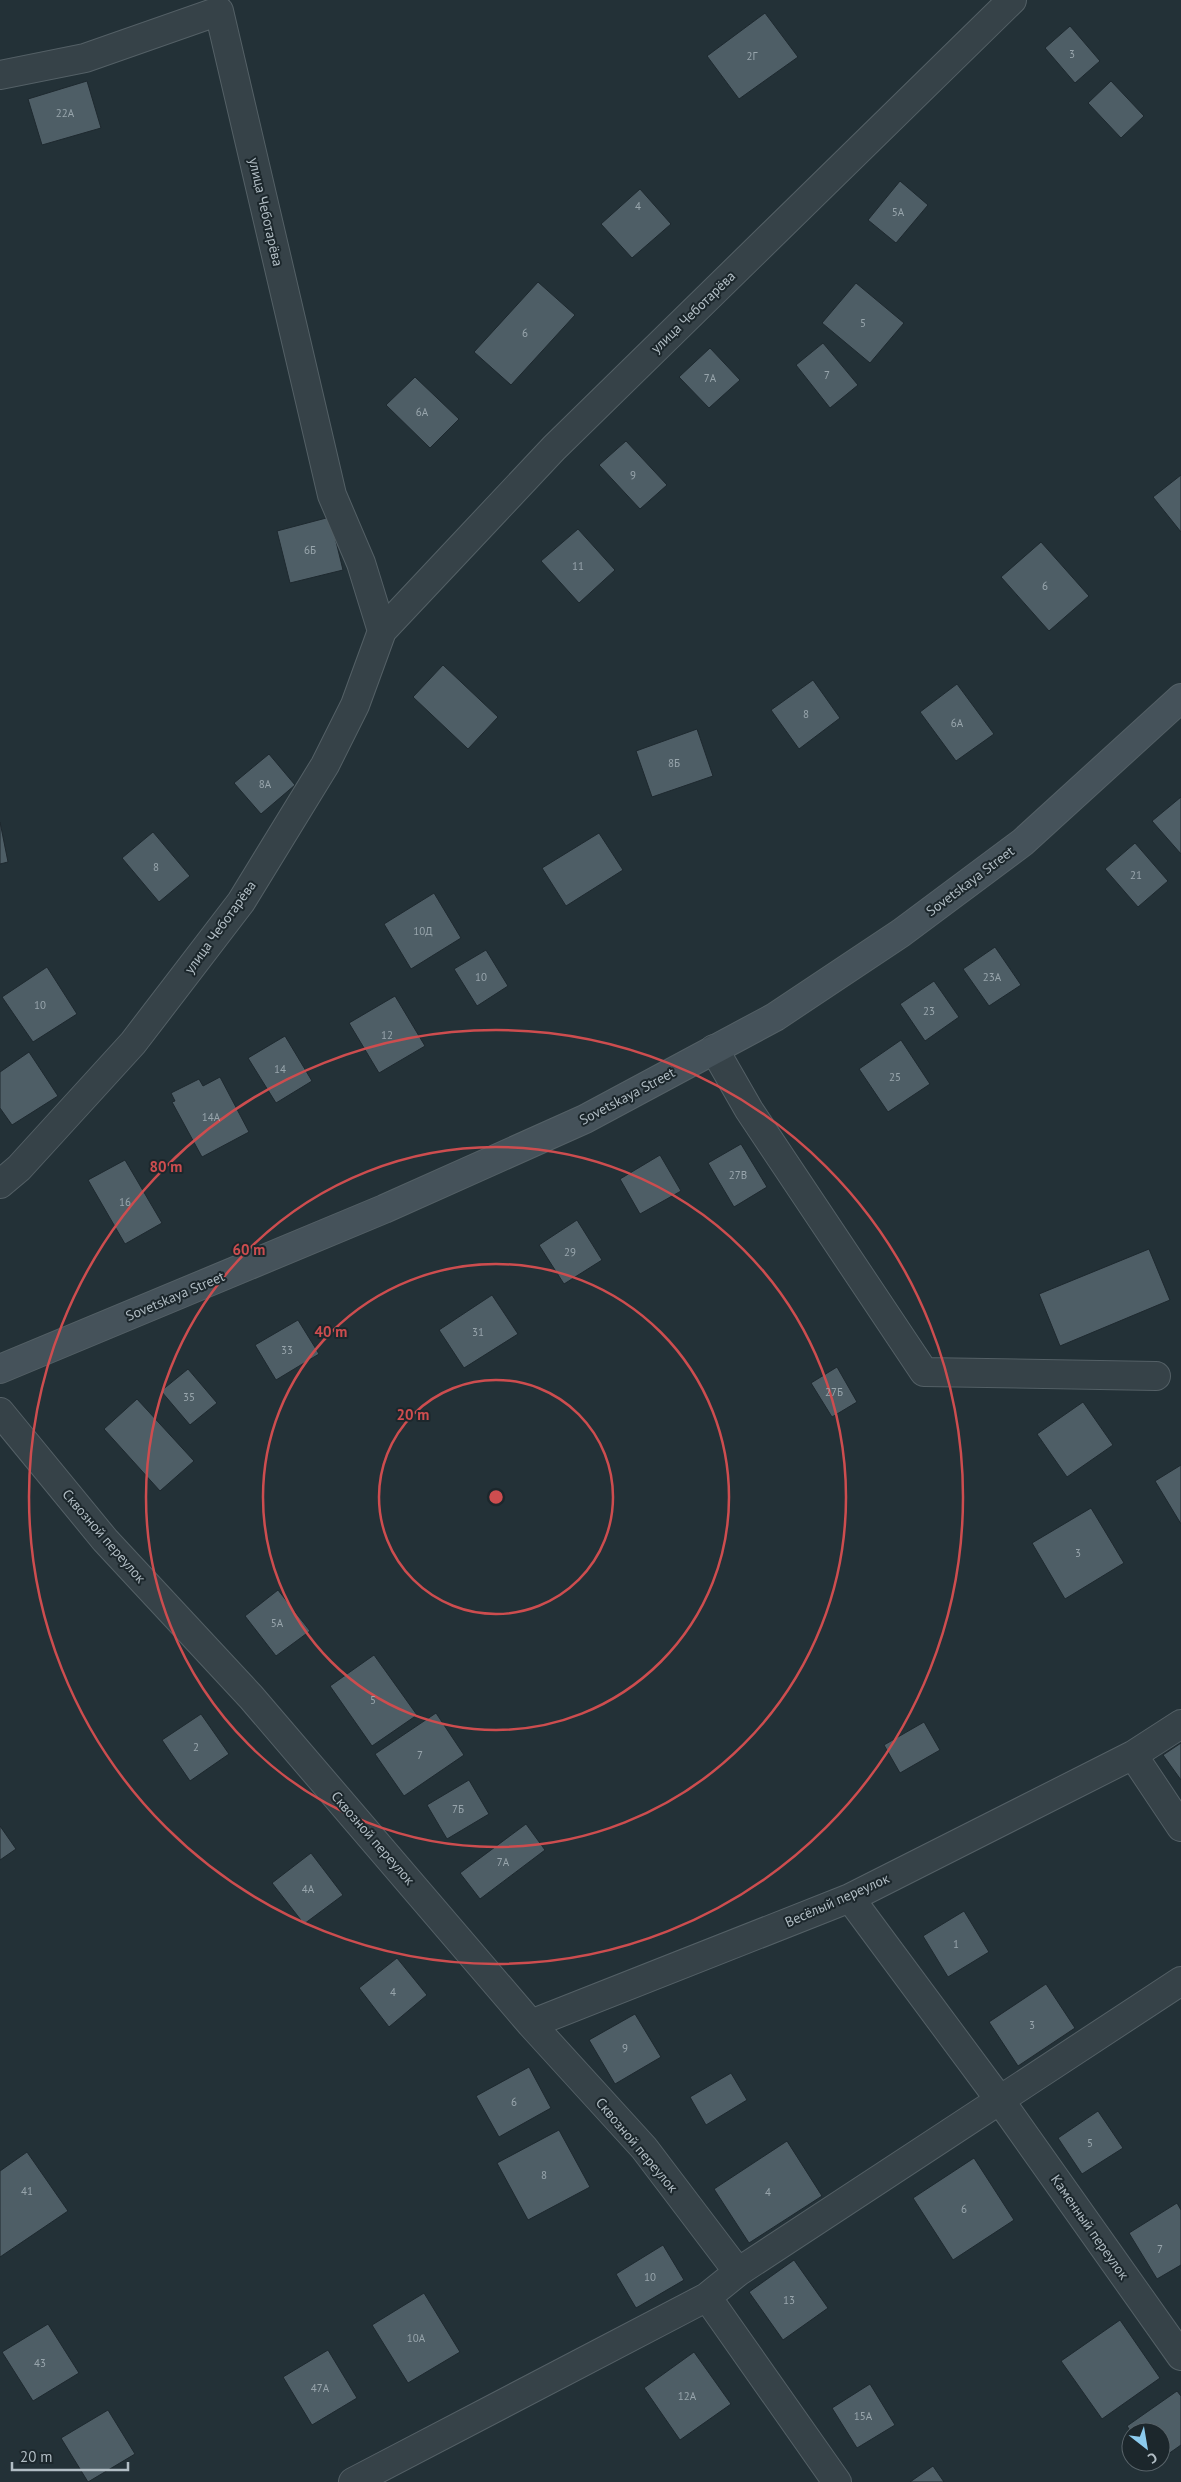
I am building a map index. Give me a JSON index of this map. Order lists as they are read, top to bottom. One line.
{"streets":{"main road":["Sovetskaya Street"],"street":["улица Чеботарёва","Сквозной переулок","Весёлый переулок","Каменный переулок"]},"crossings":[["Сквозной переулок","Весёлый переулок"],["Весёлый переулок","Каменный переулок"]],"house_numbers":["3","2Г","22А","4","5А","5","6","7","7А","6А","9","6Б","11","6","8","6А","8Б","8А","8","21","10Д","10","23А","10","23","12","14","25","14А","27В","16","29","31","33","27Б","35","3","5А","5","2","7","7Б","7А","4А","1","4","3","9","6","5","8","41","4","6","7","10","13","10А","43","47А","12А","15А"],"scale_bar":"20 m","north":"bottom right","rings":["80 m","60 m","40 m","20 m"]}
